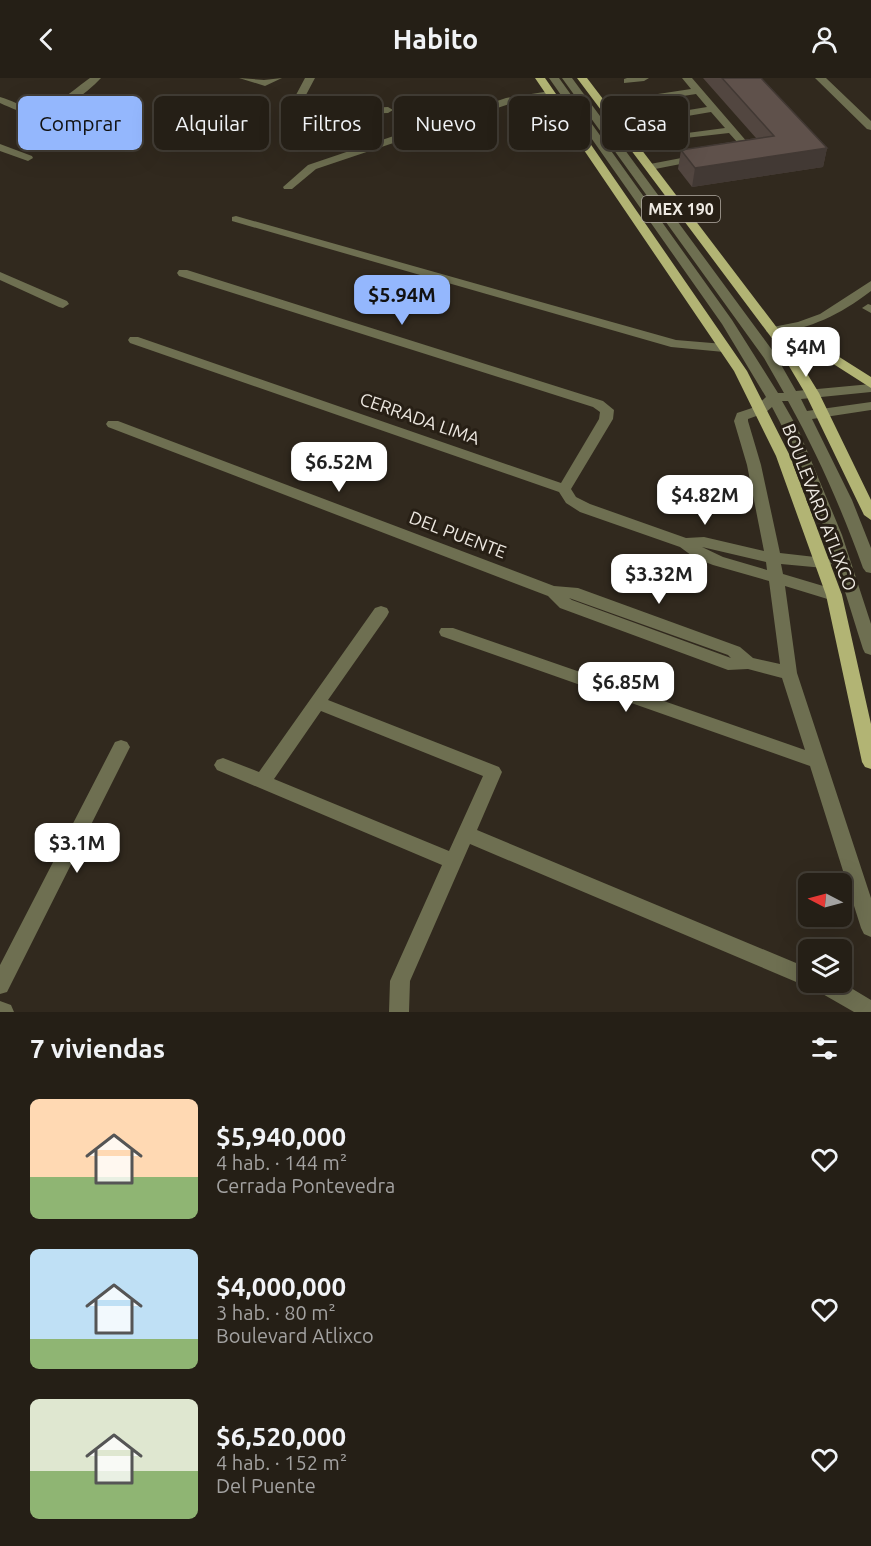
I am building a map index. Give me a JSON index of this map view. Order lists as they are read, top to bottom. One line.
{"streets":{"main road":["MEX 190","BOULEVARD ATLIXCO"],"street":["CERRADA LIMA","DEL PUENTE"]},"crossings":[["CERRADA LIMA","BOULEVARD ATLIXCO"]],"north":"left","page":{"header":"Habito","chip":["Comprar","Alquilar","Filtros","Nuevo","Piso","Casa"],"price":["$5.94M","$4M","$6.52M","$4.82M","$3.32M","$6.85M","$3.1M"],"heading":"7 viviendas","list":[{"name":"$5,940,000","note":"4 hab. · 144 m² · Cerrada Pontevedra"},{"name":"$4,000,000","note":"3 hab. · 80 m² · Boulevard Atlixco"},{"name":"$6,520,000","note":"4 hab. · 152 m² · Del Puente"}]}}
